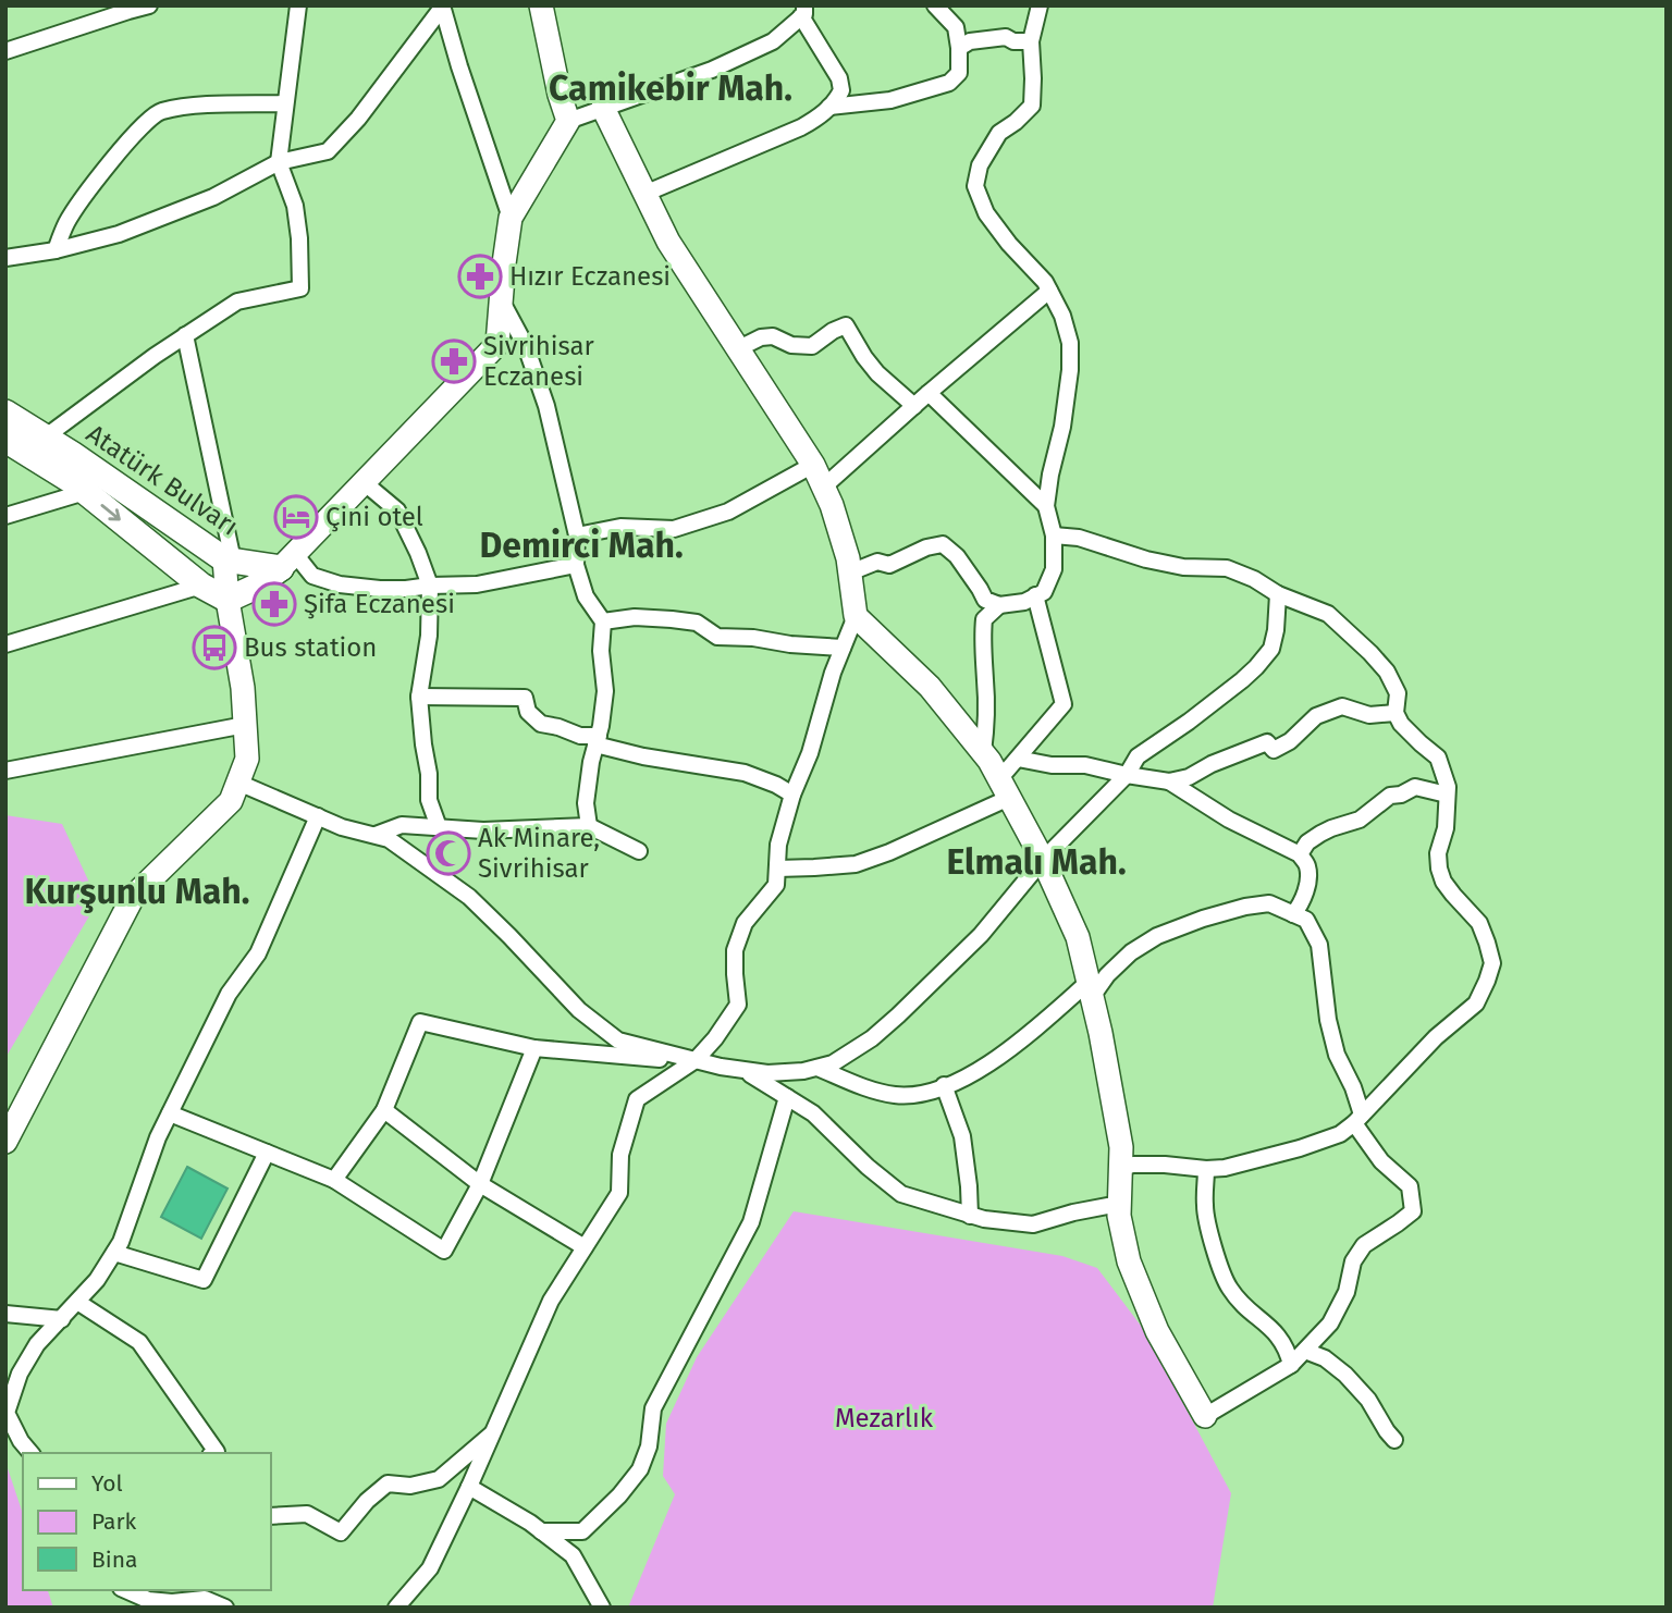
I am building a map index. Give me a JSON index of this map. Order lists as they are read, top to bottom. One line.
{"streets":{"main road":["Atatürk Bulvarı"]},"districts":["Camikebir Mah.","Demirci Mah.","Elmalı Mah.","Kurşunlu Mah."],"parks":["Mezarlık"],"places":{"pharmacy":["Hızır Eczanesi","Sivrihisar Eczanesi","Şifa Eczanesi"],"hotel":["Çini otel"],"bus stop":["Bus station"],"mosque":["Ak Minare, Sivrihisar"]},"legend":["Yol","Park","Bina"]}
